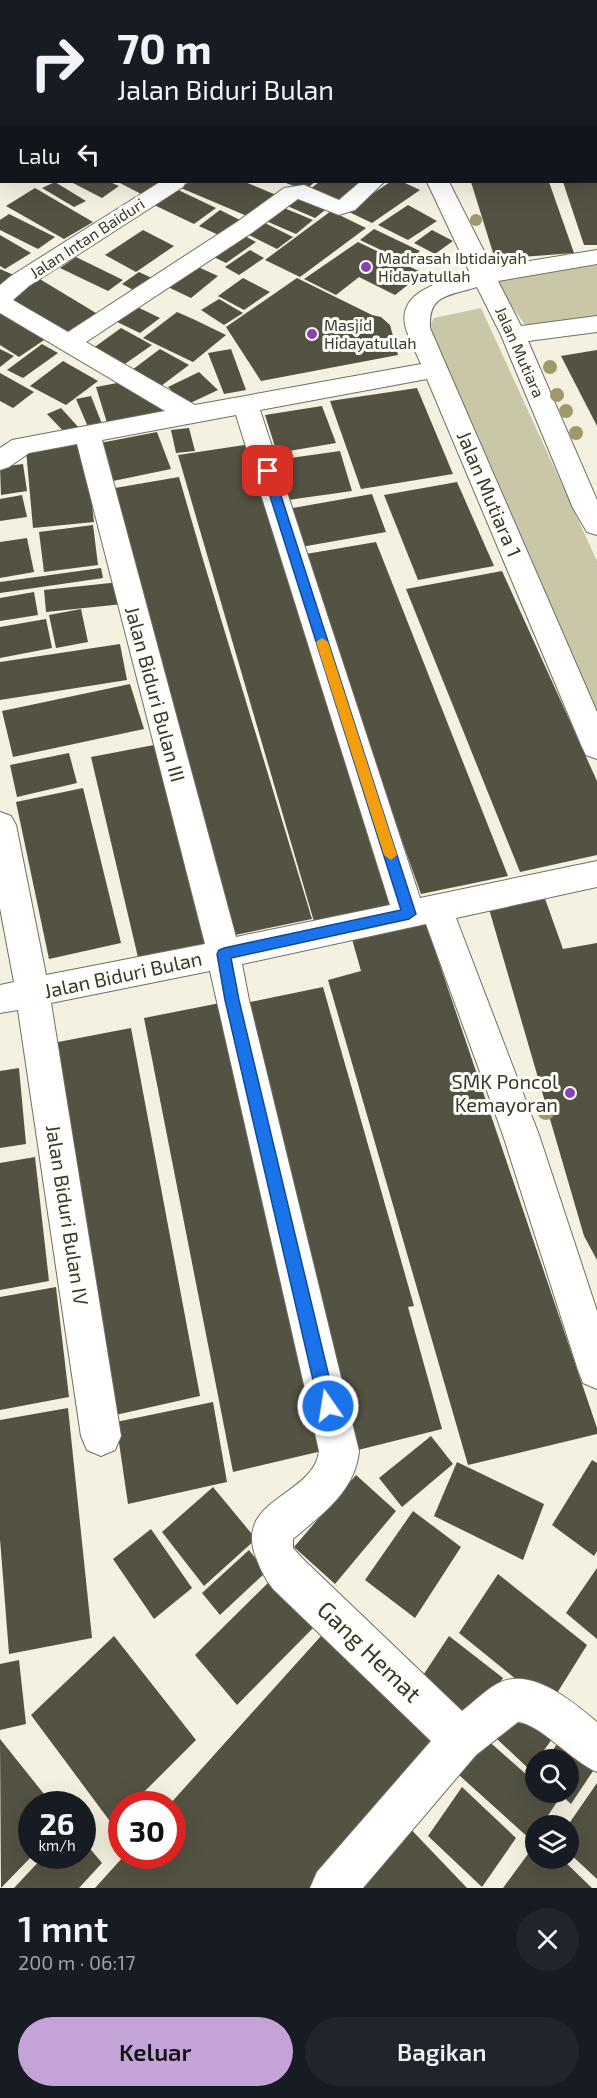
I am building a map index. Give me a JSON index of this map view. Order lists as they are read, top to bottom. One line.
{"streets":{"street":["Jalan Intan Baiduri","Jalan Mutiara","Jalan Mutiara 1","Jalan Biduri Bulan III","Jalan Biduri Bulan","Jalan Biduri Bulan IV","Gang Hemat"]},"crossings":[["Jalan Mutiara","Jalan Mutiara 1"],["Jalan Biduri Bulan III","Jalan Biduri Bulan"],["Jalan Biduri Bulan III","Gang Hemat"],["Jalan Biduri Bulan","Jalan Biduri Bulan IV"]],"places":["Madrasah Ibtidaiyah Hidayatullah","Masjid Hidayatullah","SMK Poncol Kemayoran"],"page":{"turn":["70 m","Jalan Biduri Bulan"],"then":"Lalu","speed":"26 km/h","limit":"30","heading":["1 mnt","200 m · 06:17"],"buttons":["Keluar","Bagikan"]}}
